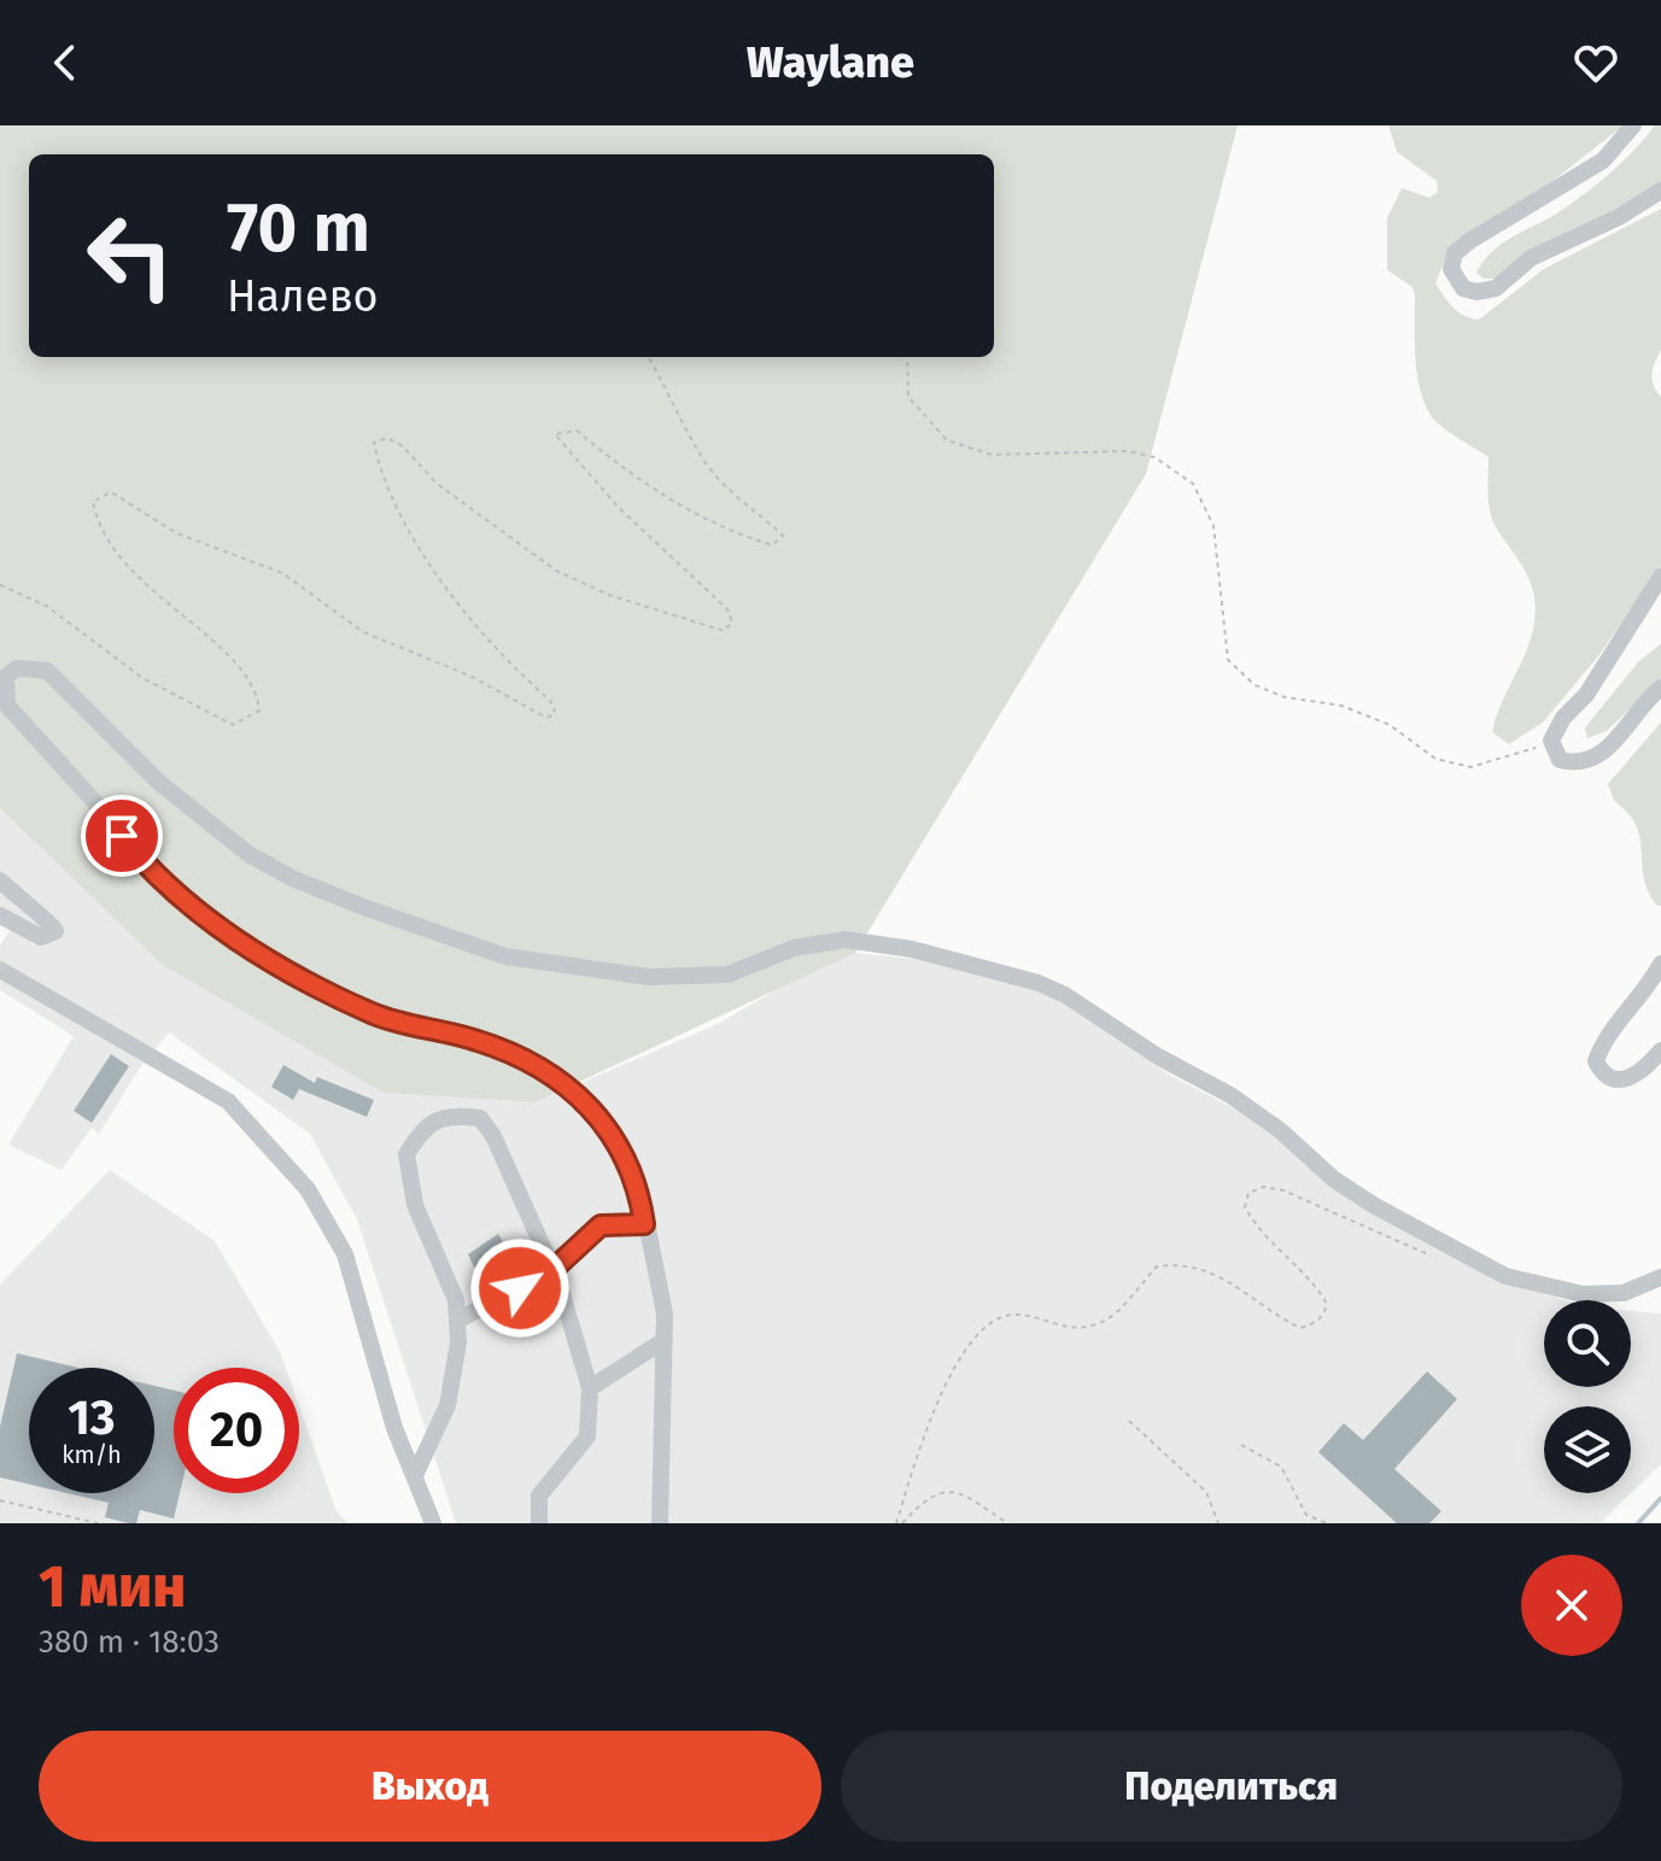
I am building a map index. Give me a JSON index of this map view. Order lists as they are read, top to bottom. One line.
{"page":{"header":"Waylane","turn":["70 m","Налево"],"speed":"13 km/h","limit":"20","heading":["1 мин","380 m · 18:03"],"buttons":["Выход","Поделиться"]}}
